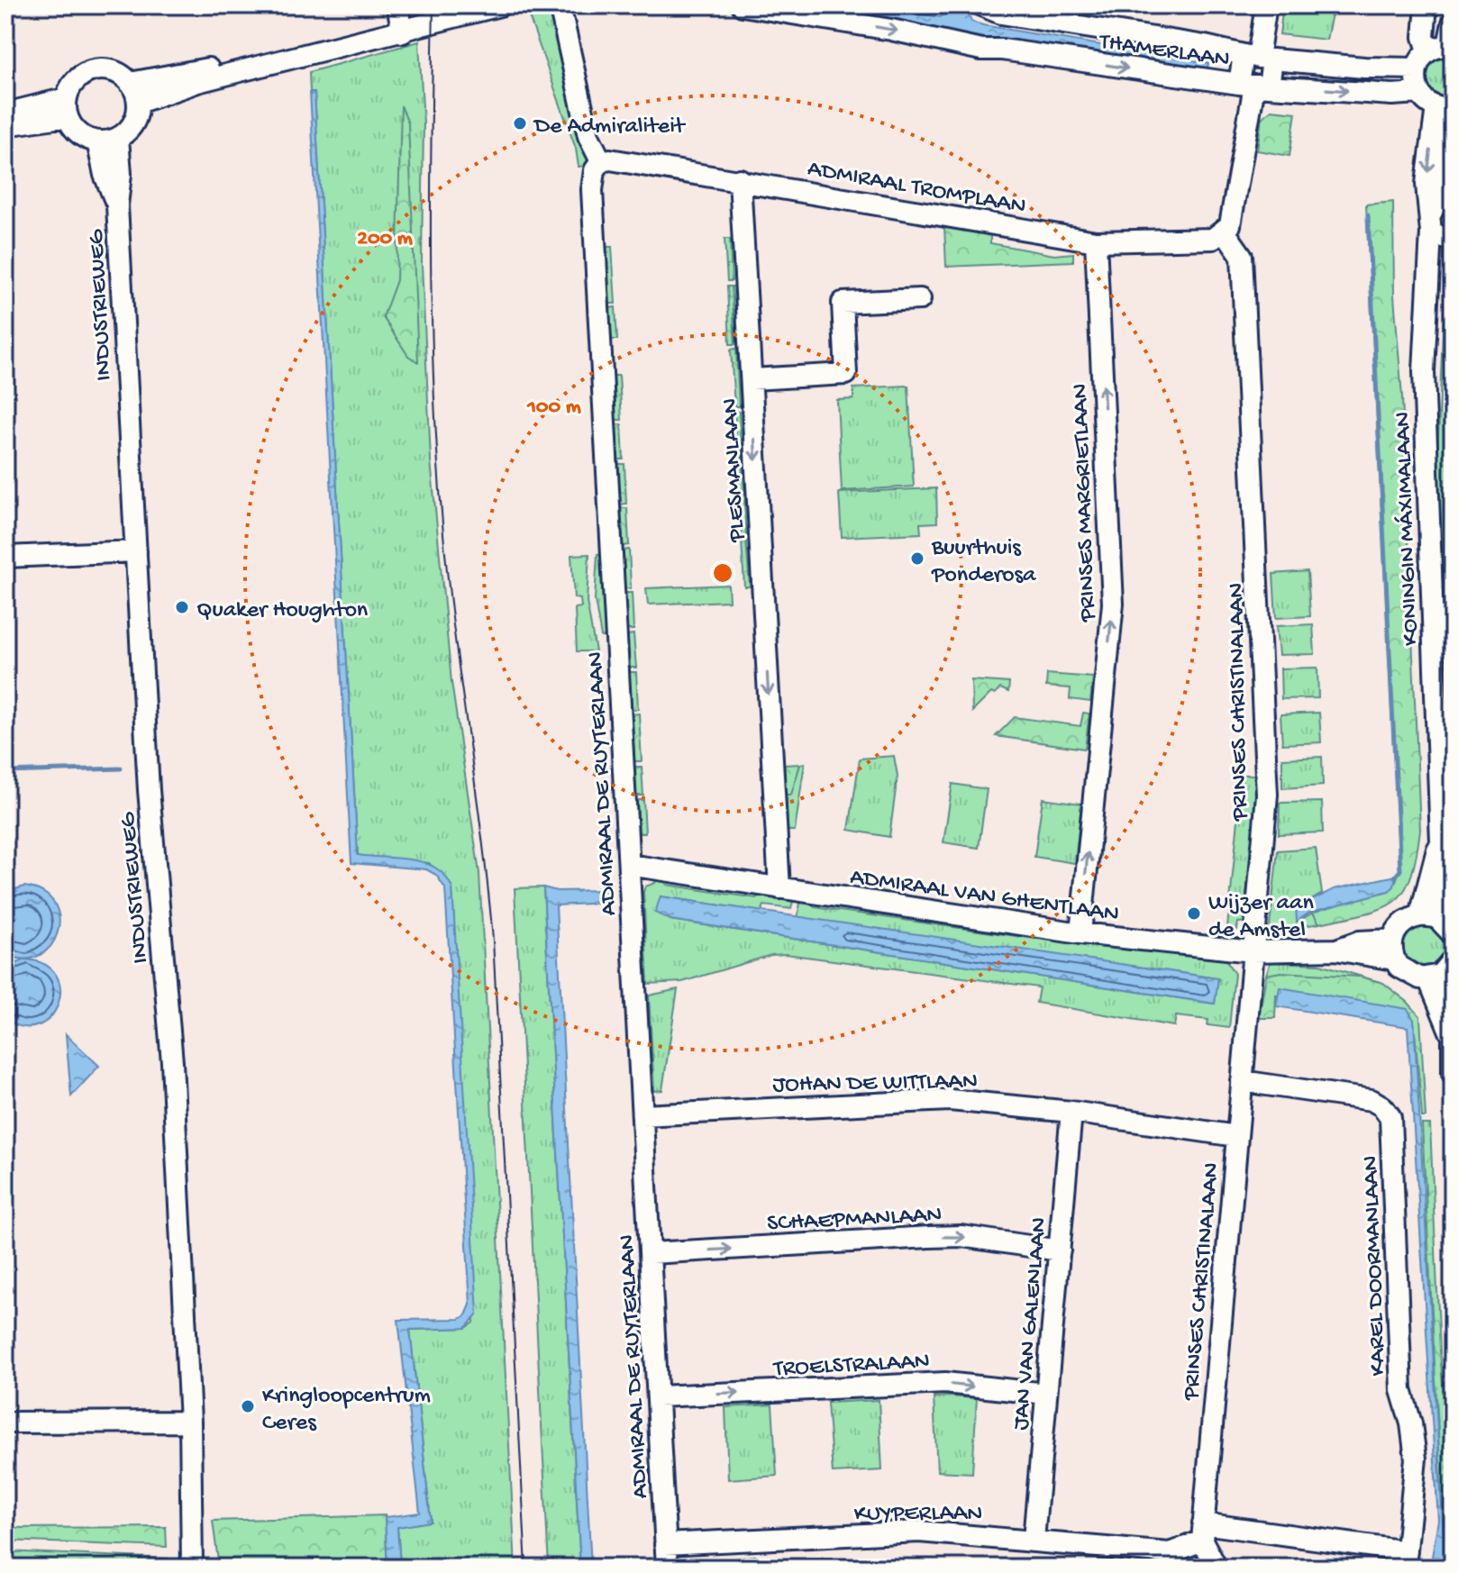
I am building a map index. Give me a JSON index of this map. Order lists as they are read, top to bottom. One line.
{"streets":{"street":["THAMERLAAN","ADMIRAAL TROMPLAAN","INDUSTRIEWEG","PLESMANLAAN","PRINSES MARGRIETLAAN","KONINGIN MÁXIMALAAN","PRINSES CHRISTINALAAN","ADMIRAAL DE RUYTERLAAN","ADMIRAAL VAN GHENTLAAN","JOHAN DE WITTLAAN","SCHAEPMANLAAN","KAREL DOORMANLAAN","JAN VAN GALENLAAN","TROELSTRALAAN","KUYPERLAAN"]},"crossings":[["ADMIRAAL TROMPLAAN","PLESMANLAAN"],["ADMIRAAL TROMPLAAN","PRINSES MARGRIETLAAN"],["ADMIRAAL TROMPLAAN","PRINSES CHRISTINALAAN"],["ADMIRAAL TROMPLAAN","ADMIRAAL DE RUYTERLAAN"],["PLESMANLAAN","ADMIRAAL VAN GHENTLAAN"],["PRINSES MARGRIETLAAN","ADMIRAAL VAN GHENTLAAN"],["PRINSES CHRISTINALAAN","ADMIRAAL VAN GHENTLAAN"],["PRINSES CHRISTINALAAN","JOHAN DE WITTLAAN"],["PRINSES CHRISTINALAAN","KAREL DOORMANLAAN"],["ADMIRAAL DE RUYTERLAAN","ADMIRAAL VAN GHENTLAAN"],["ADMIRAAL DE RUYTERLAAN","JOHAN DE WITTLAAN"],["ADMIRAAL DE RUYTERLAAN","SCHAEPMANLAAN"],["ADMIRAAL DE RUYTERLAAN","TROELSTRALAAN"],["ADMIRAAL DE RUYTERLAAN","KUYPERLAAN"],["JOHAN DE WITTLAAN","JAN VAN GALENLAAN"],["SCHAEPMANLAAN","JAN VAN GALENLAAN"],["JAN VAN GALENLAAN","TROELSTRALAAN"],["JAN VAN GALENLAAN","KUYPERLAAN"]],"one_way":["PLESMANLAAN","PRINSES MARGRIETLAAN","SCHAEPMANLAAN","TROELSTRALAAN"],"places":["De Admiraliteit","Buurthuis Ponderosa","Quaker Houghton","Wijzer aan de Amstel","Kringloopcentrum Ceres"],"rings":["200 m","100 m"]}
